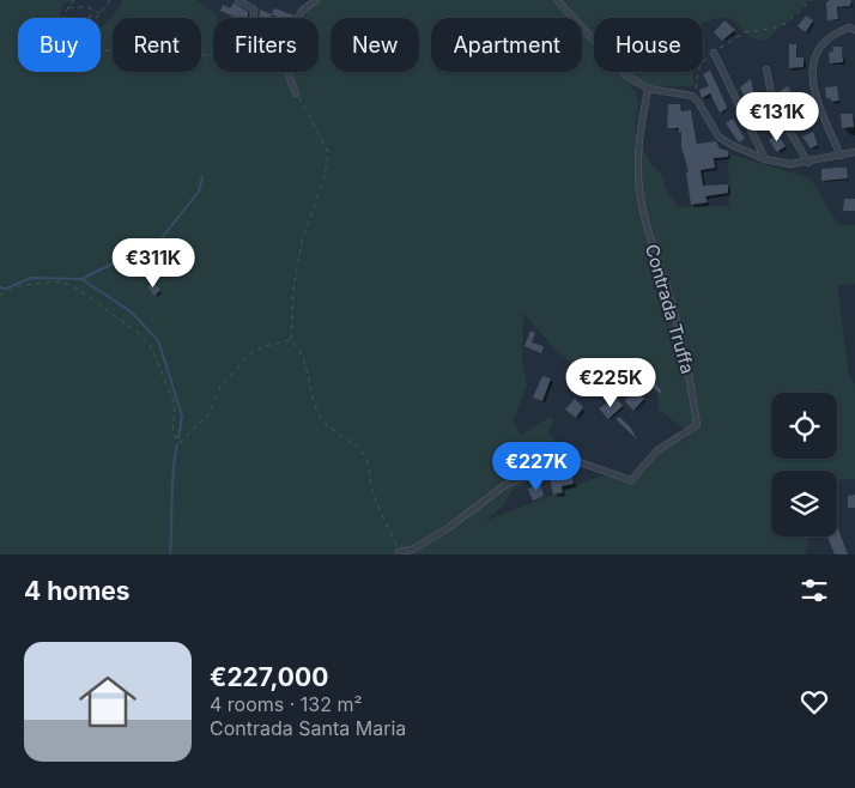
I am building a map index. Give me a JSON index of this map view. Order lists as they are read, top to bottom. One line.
{"streets":{"street":["Contrada Truffa"]},"page":{"chip":["Buy","Rent","Filters","New","Apartment","House"],"price":["€131K","€311K","€225K","€227K"],"heading":"4 homes","list":[{"name":"€227,000","note":"4 rooms · 132 m² · Contrada Santa Maria"}]}}
